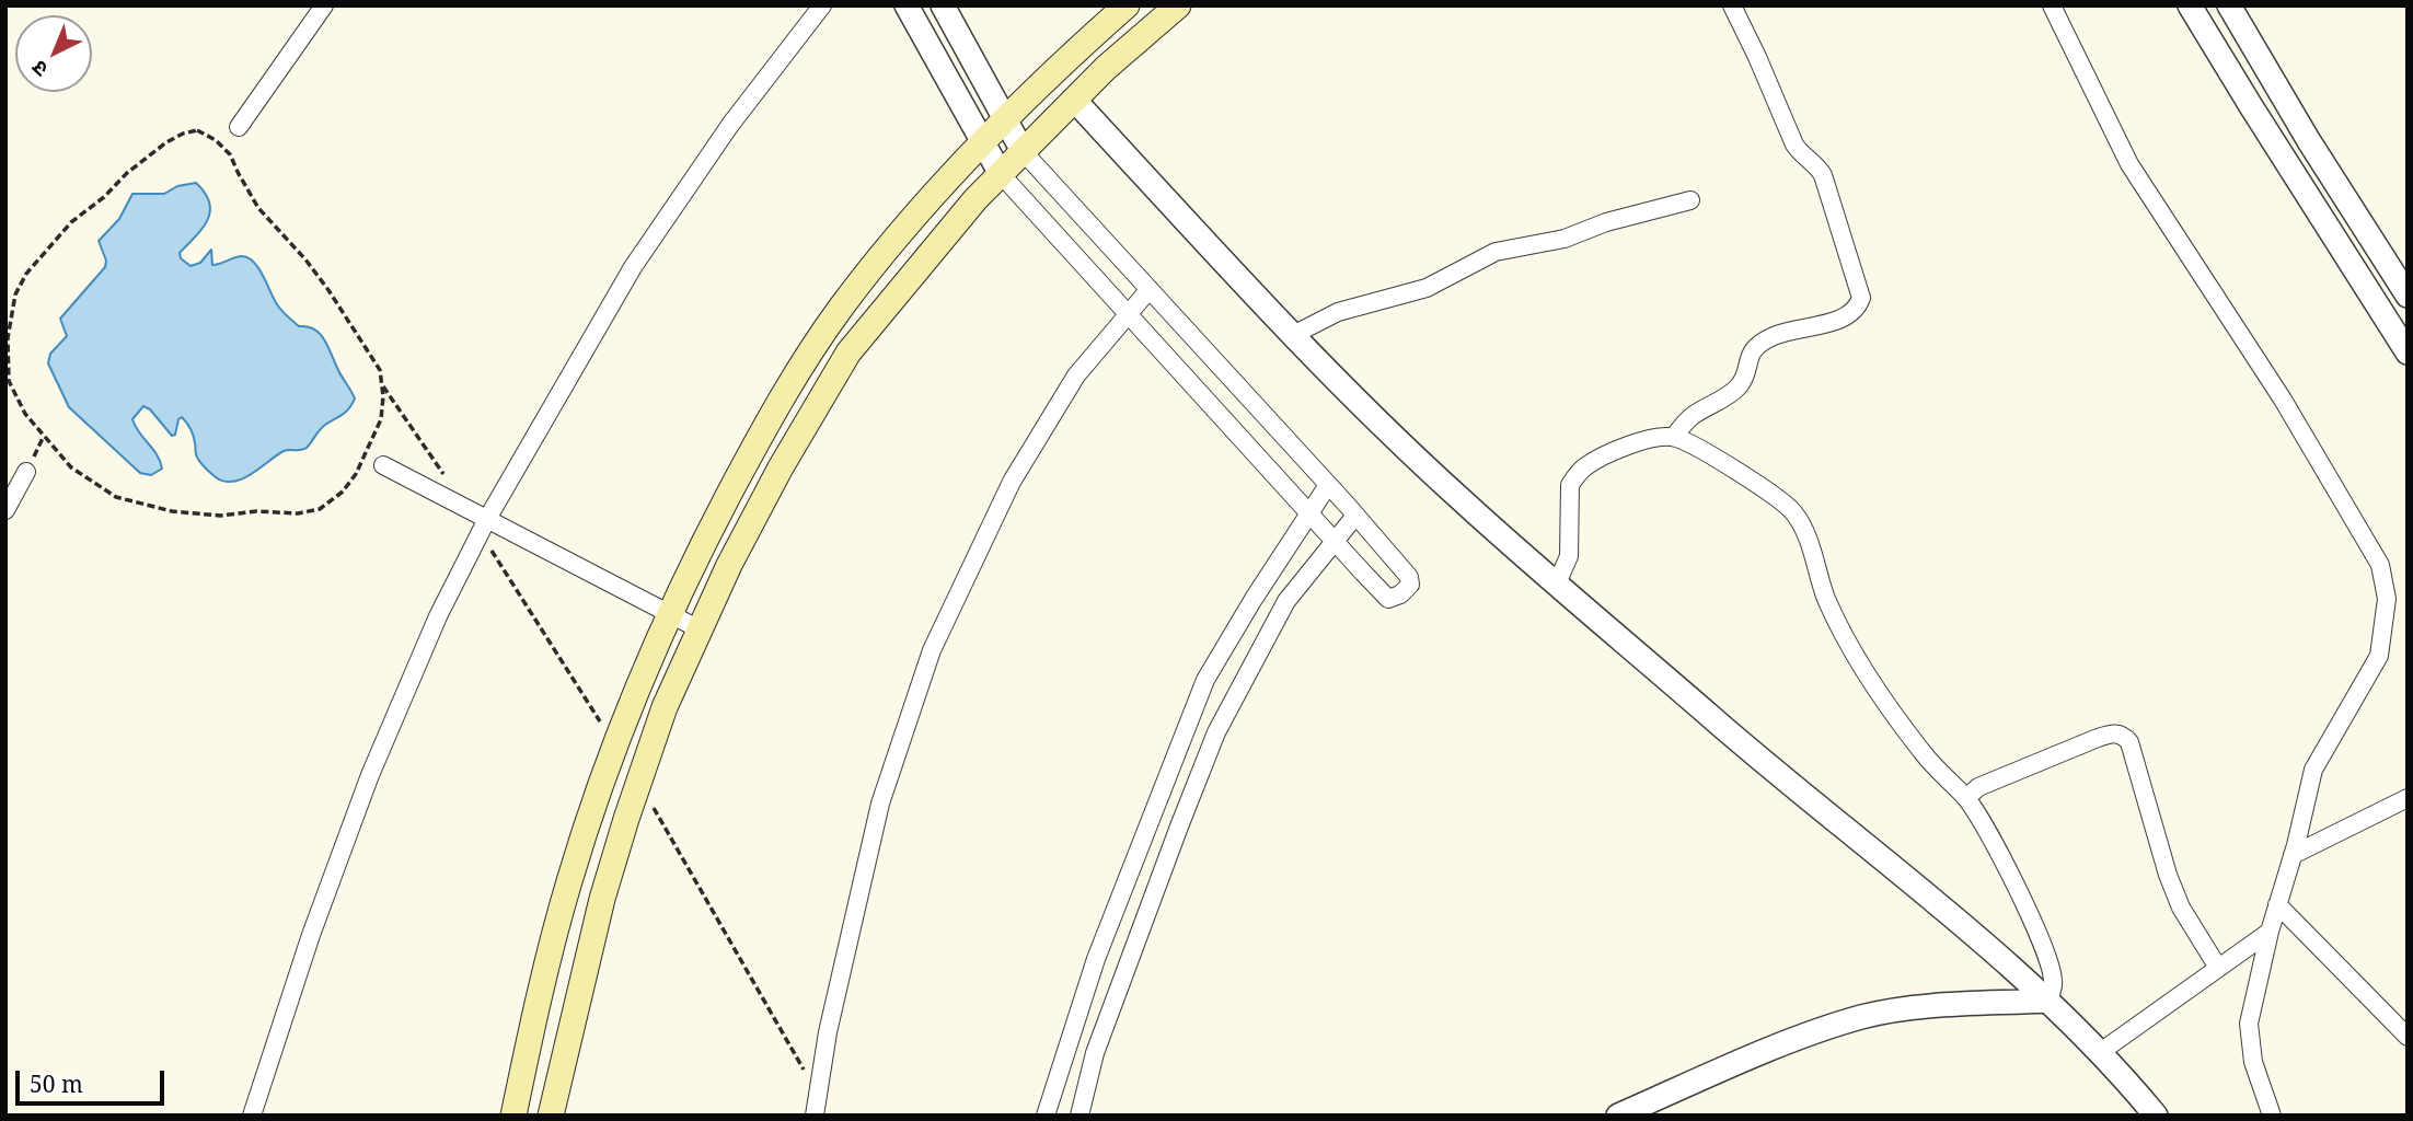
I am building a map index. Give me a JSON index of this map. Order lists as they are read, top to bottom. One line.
{"scale_bar":"50 m","north":"bottom left"}
